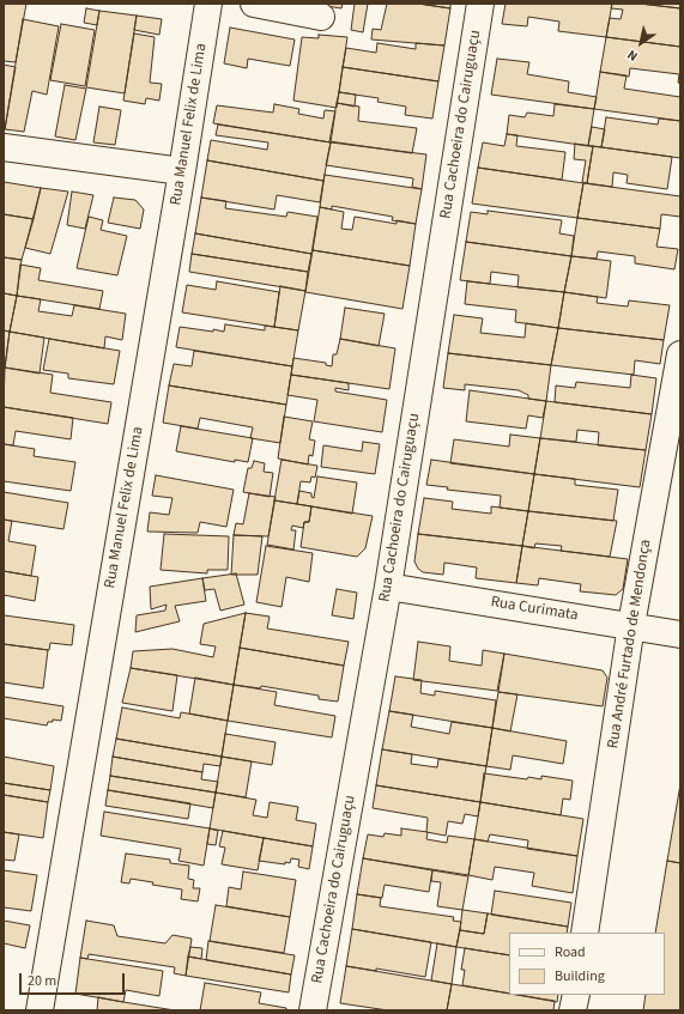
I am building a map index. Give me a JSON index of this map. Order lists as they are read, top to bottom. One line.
{"streets":{"street":["Rua Manuel Felix de Lima","Rua Cachoeira do Cairuguaçu","Rua Curimata","Rua André Furtado de Mendonça"]},"crossings":[["Rua Cachoeira do Cairuguaçu","Rua Curimata"],["Rua Curimata","Rua André Furtado de Mendonça"]],"legend":["Road","Building"],"scale_bar":"20 m","north":"bottom left"}
